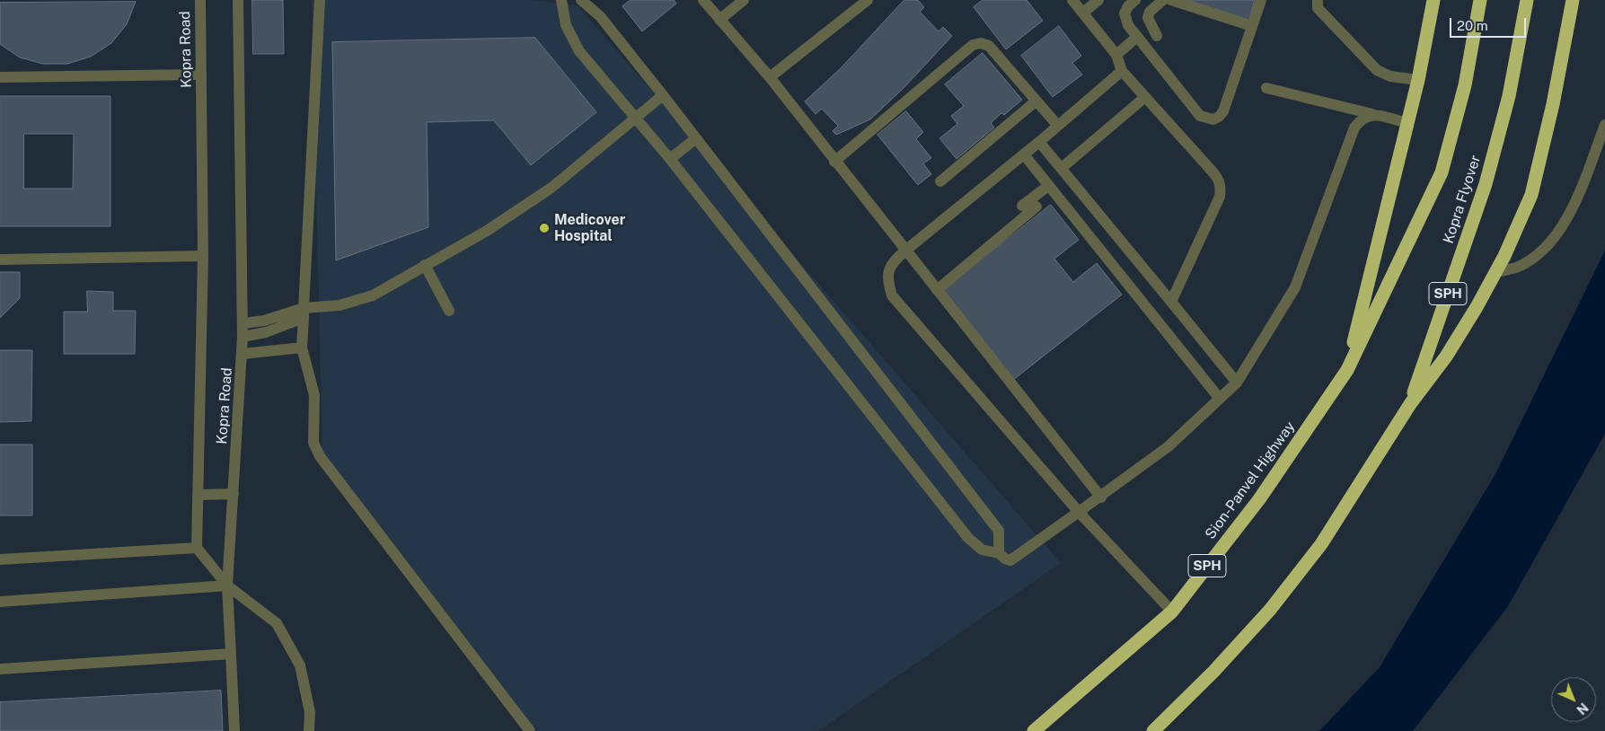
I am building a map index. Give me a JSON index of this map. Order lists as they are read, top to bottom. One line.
{"streets":{"highway":["Kopra Flyover","SPH","Sion-Panvel Highway"],"street":["Kopra Road"]},"crossings":[["Kopra Flyover","SPH"],["Kopra Flyover","Sion-Panvel Highway"]],"places":["Medicover Hospital"],"scale_bar":"20 m","north":"bottom right"}
